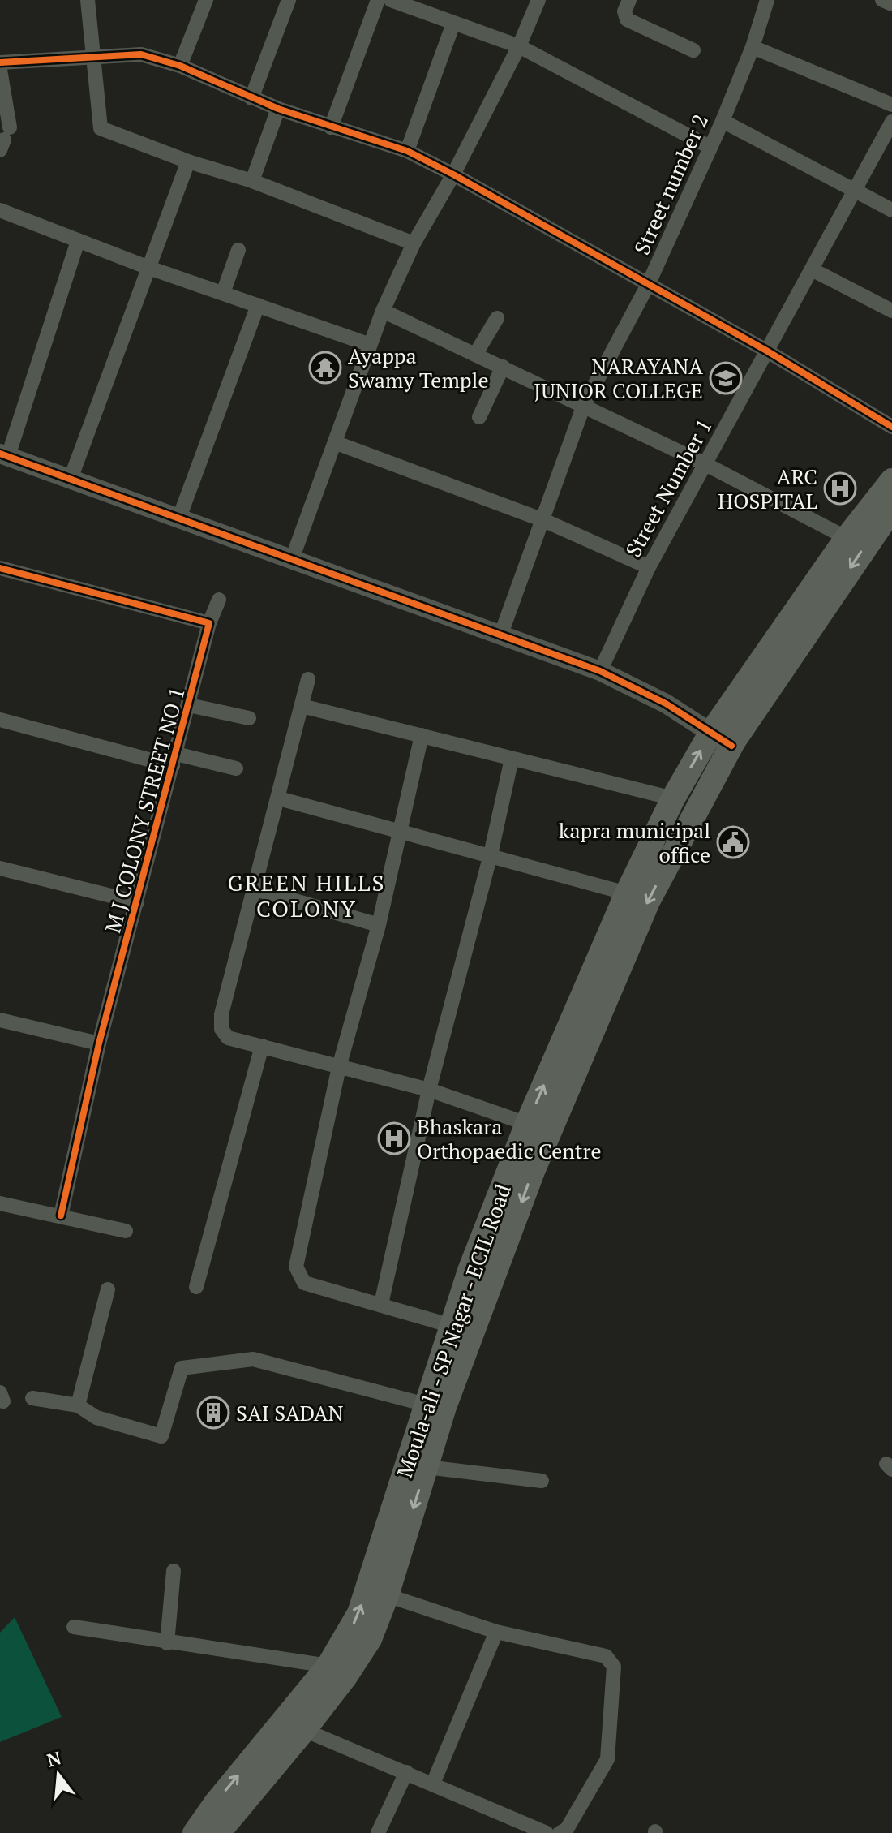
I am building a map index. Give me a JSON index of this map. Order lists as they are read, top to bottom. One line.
{"streets":{"main road":["Moula-ali - SP Nagar - ECIL Road"],"street":["Street number 2","Street Number 1","M J COLONY STREET NO 1"]},"districts":["GREEN HILLS COLONY"],"places":{"temple":["Ayappa Swamy Temple"],"school or university":["NARAYANA JUNIOR COLLEGE"],"hospital":["ARC HOSPITAL","Bhaskara Orthopaedic Centre"],"public building":["kapra municipal office"],"building":["SAI SADAN"]},"north":"top"}
